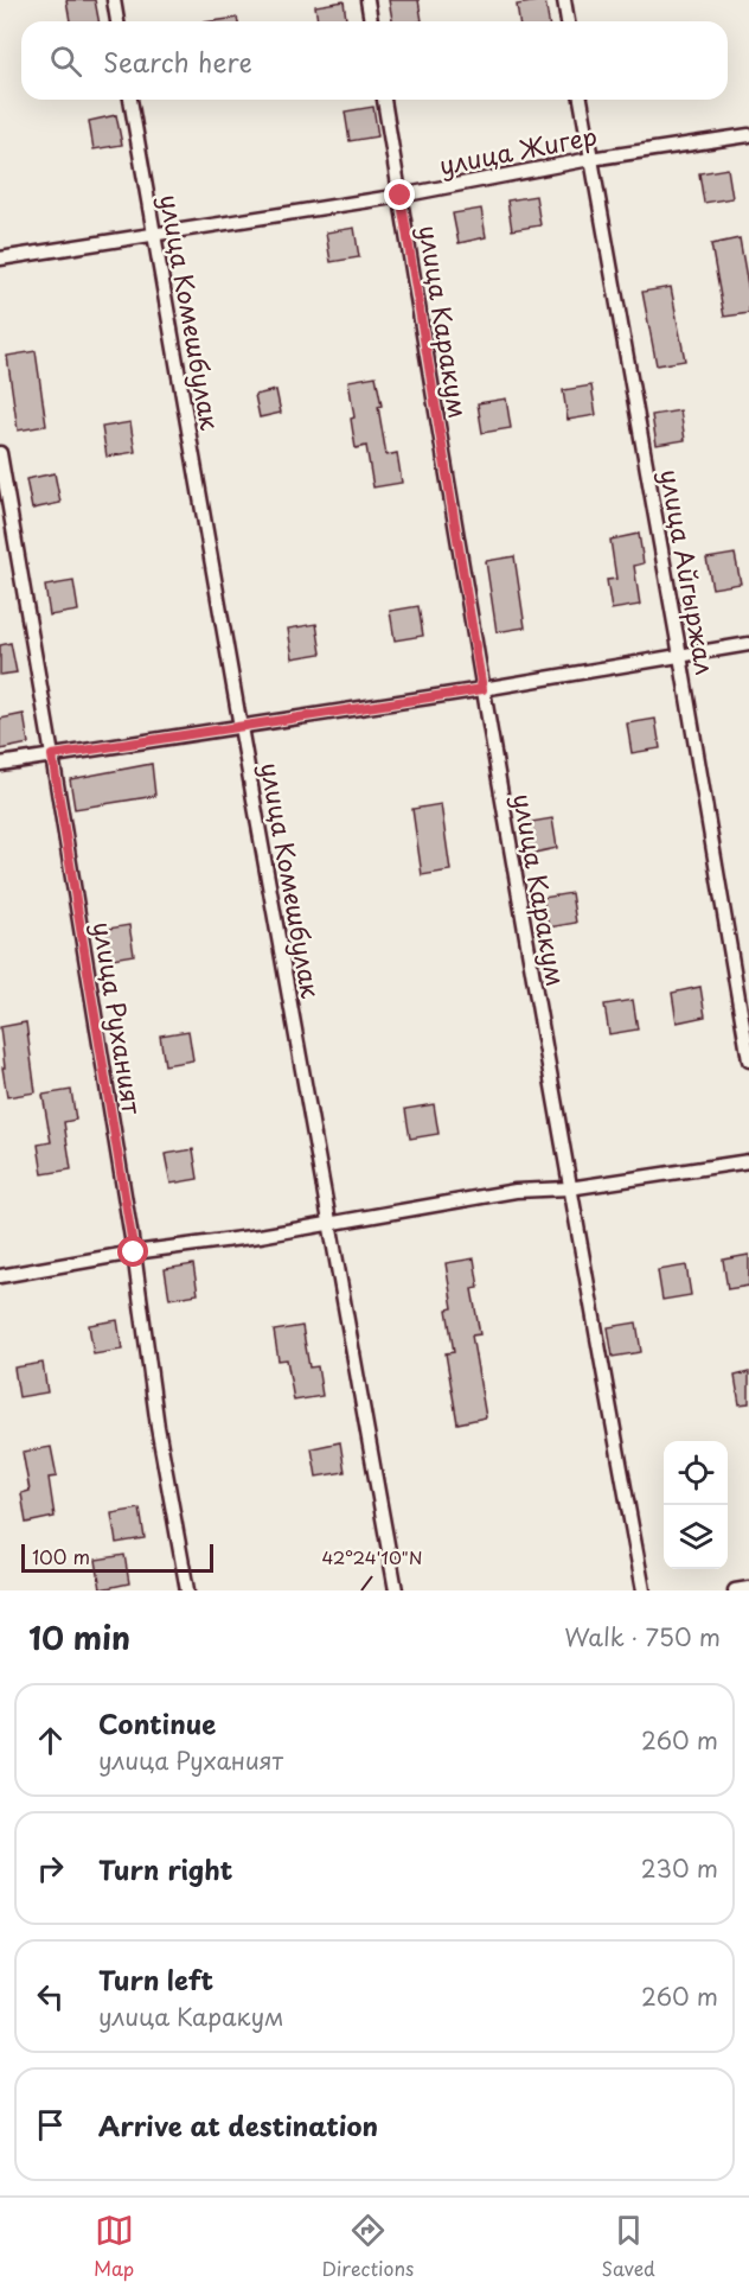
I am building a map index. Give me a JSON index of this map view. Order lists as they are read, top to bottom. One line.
{"streets":{"street":["улица Жигер","улица Комешбулак","улица Каракум","улица Айгыржал","улица Руханият"]},"crossings":[["улица Жигер","улица Комешбулак"],["улица Жигер","улица Каракум"],["улица Жигер","улица Айгыржал"]],"scale_bar":"100 m","page":{"search":"Search here","scale":"100 m","heading":["10 min","Walk · 750 m"],"list":[["Continue","улица Руханият","260 m"],["Turn right","230 m"],["Turn left","улица Каракум","260 m"],"Arrive at destination"],"nav":["Map","Directions","Saved"]},"coordinates":["42°24'10\"N"]}
